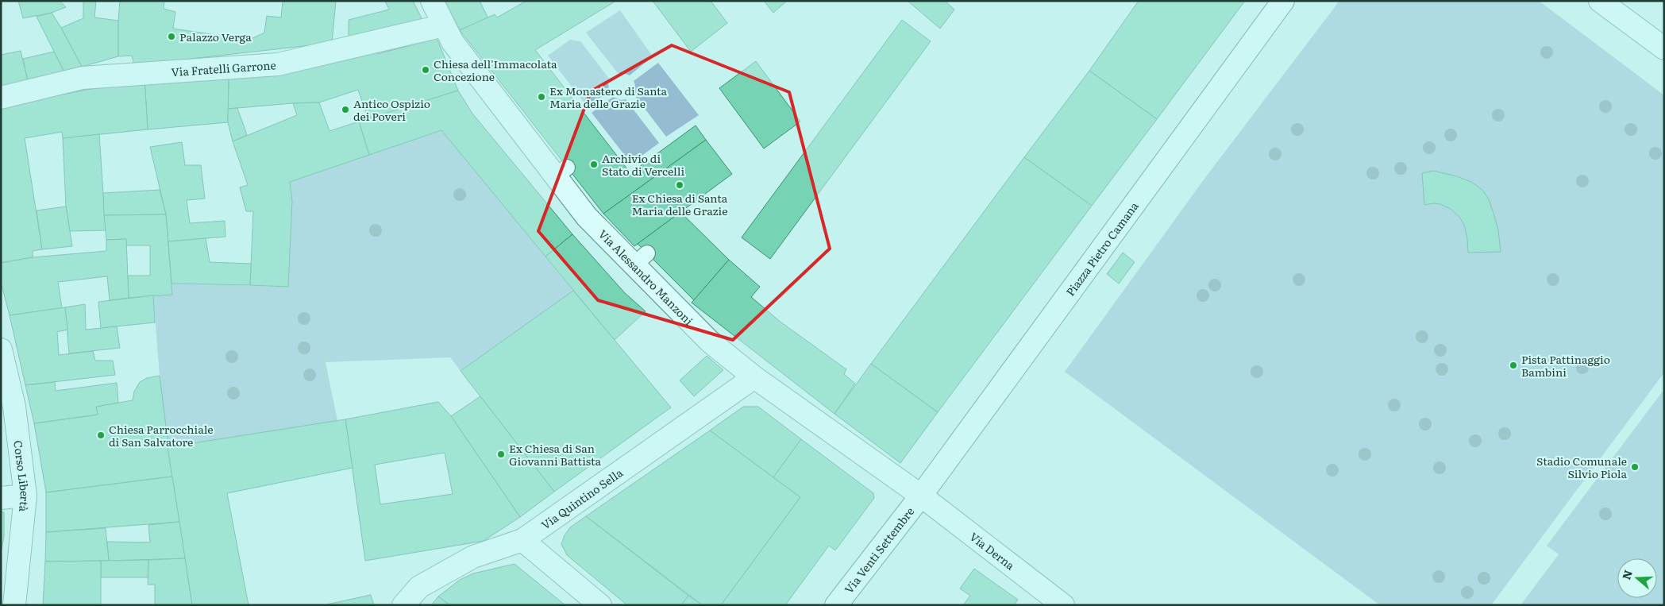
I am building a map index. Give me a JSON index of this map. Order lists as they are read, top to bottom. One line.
{"streets":{"street":["Via Fratelli Garrone","Piazza Pietro Camana","Via Alessandro Manzoni","Corso Libertà","Via Quintino Sella","Via Venti Settembre","Via Derna"]},"crossings":[["Via Fratelli Garrone","Via Alessandro Manzoni"],["Piazza Pietro Camana","Via Alessandro Manzoni"],["Piazza Pietro Camana","Via Venti Settembre"],["Piazza Pietro Camana","Via Derna"],["Via Alessandro Manzoni","Via Quintino Sella"],["Via Alessandro Manzoni","Via Venti Settembre"],["Via Alessandro Manzoni","Via Derna"],["Via Venti Settembre","Via Derna"]],"places":["Palazzo Verga","Chiesa dell'Immacolata Concezione","Ex Monastero di Santa Maria delle Grazie","Antico Ospizio dei Poveri","Archivio di Stato di Vercelli","Ex Chiesa di Santa Maria delle Grazie","Pista Pattinaggio Bambini","Chiesa Parrocchiale di San Salvatore","Ex Chiesa di San Giovanni Battista","Stadio Comunale Silvio Piola"],"north":"left"}
